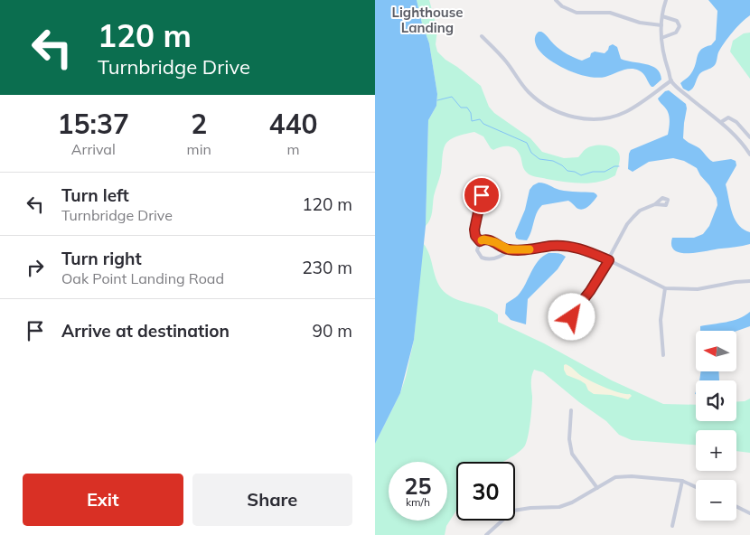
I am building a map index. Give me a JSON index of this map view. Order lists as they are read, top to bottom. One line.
{"districts":["Lighthouse Landing"],"north":"left","page":{"turn":["120 m","Turnbridge Drive"],"eta":["15:37","Arrival","2","min","440","m"],"list":[{"name":"Turn left","note":"Turnbridge Drive","value":"120 m"},{"name":"Turn right","note":"Oak Point Landing Road","value":"230 m"},{"name":"Arrive at destination","value":"90 m"}],"map_buttons":["+","−"],"speed":"25 km/h","limit":"30","buttons":["Exit","Share"]}}
